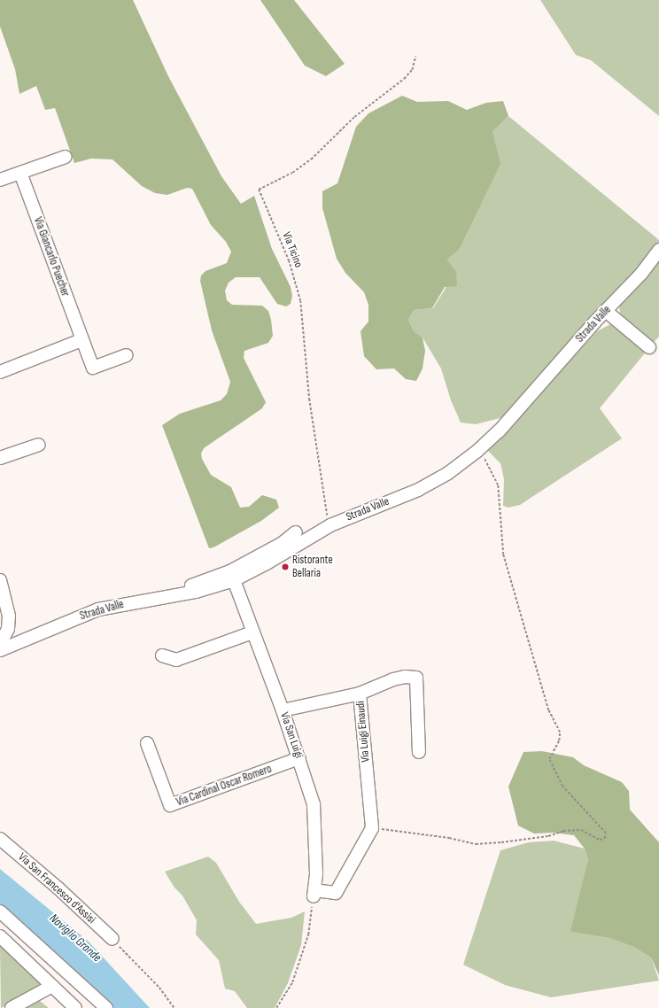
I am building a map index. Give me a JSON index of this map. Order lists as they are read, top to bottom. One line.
{"streets":{"street":["Via Giancarlo Puecher","Strada Valle","Via Luigi Einaudi","Via San Luigi","Via Cardinal Oscar Romero","Via San Francesco d'Assisi"],"path":["Via Ticino"]},"crossings":[["Via Ticino","Strada Valle"],["Strada Valle","Via San Luigi"],["Via Luigi Einaudi","Via San Luigi"],["Via San Luigi","Via Cardinal Oscar Romero"]],"water":["Naviglio Grande"],"places":["Ristorante Bellaria"]}
